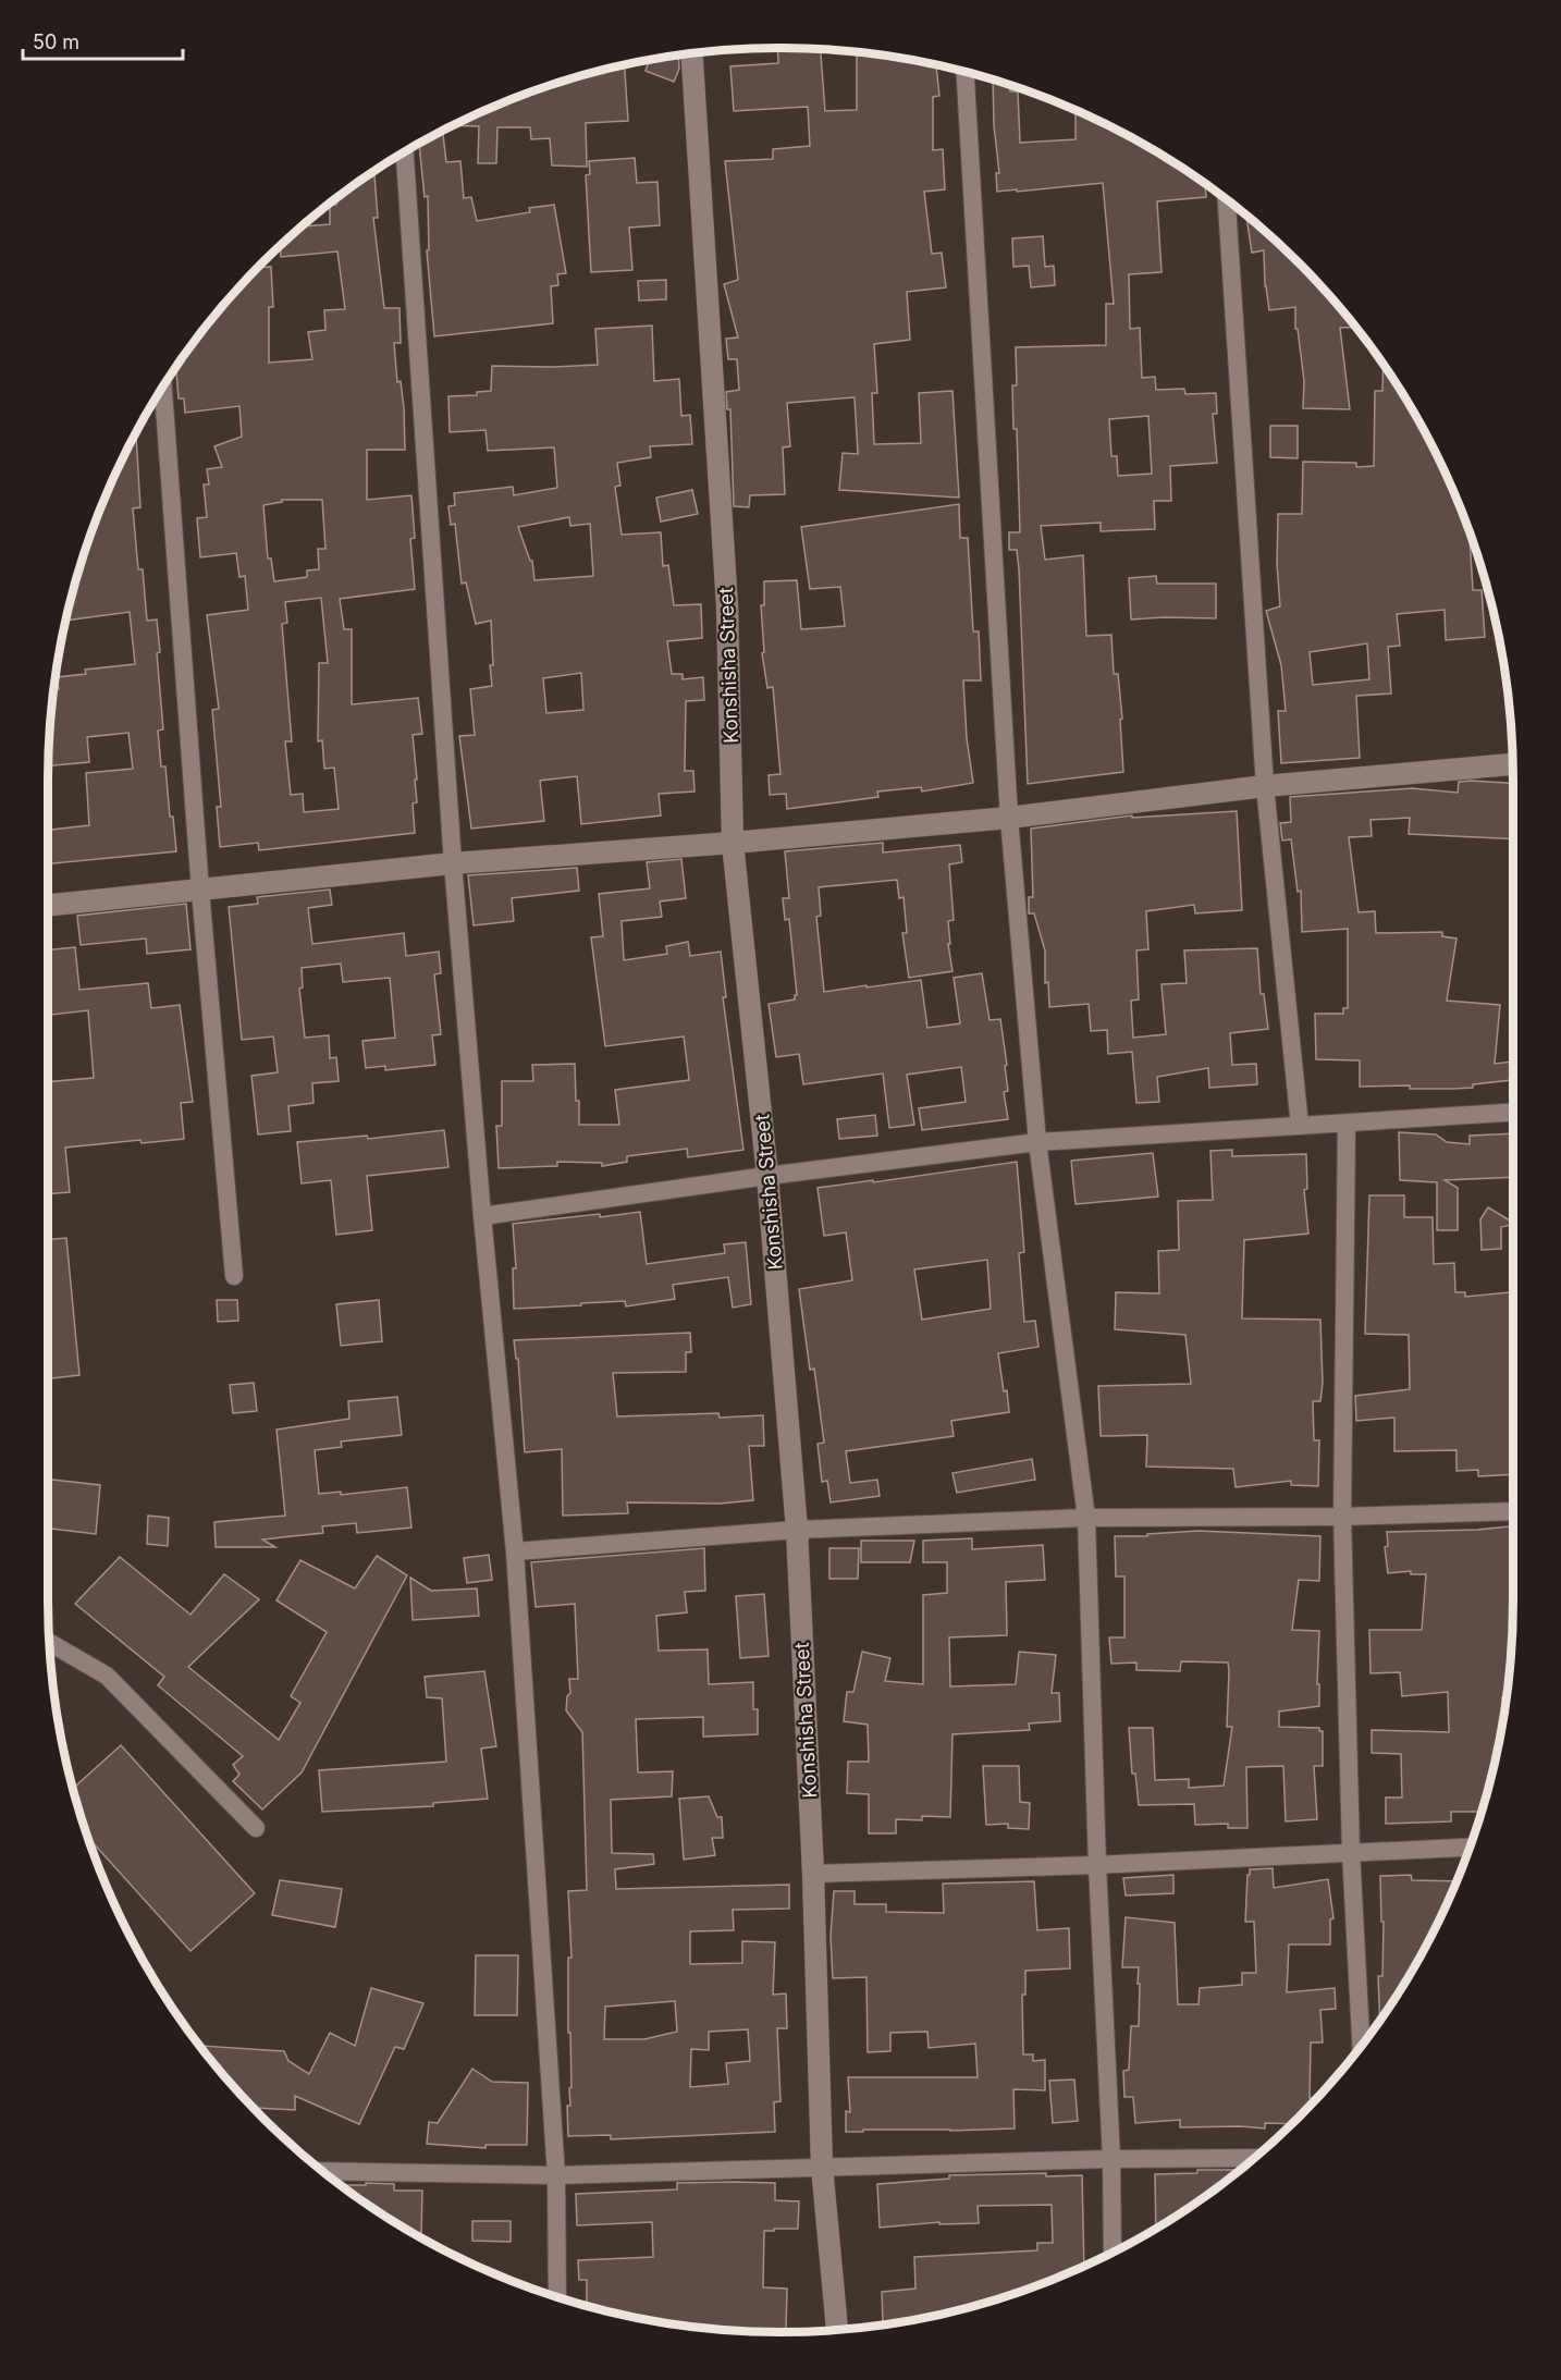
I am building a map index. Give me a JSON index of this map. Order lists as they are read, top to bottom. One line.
{"streets":{"street":["Konshisha Street"]},"scale_bar":"50 m"}
